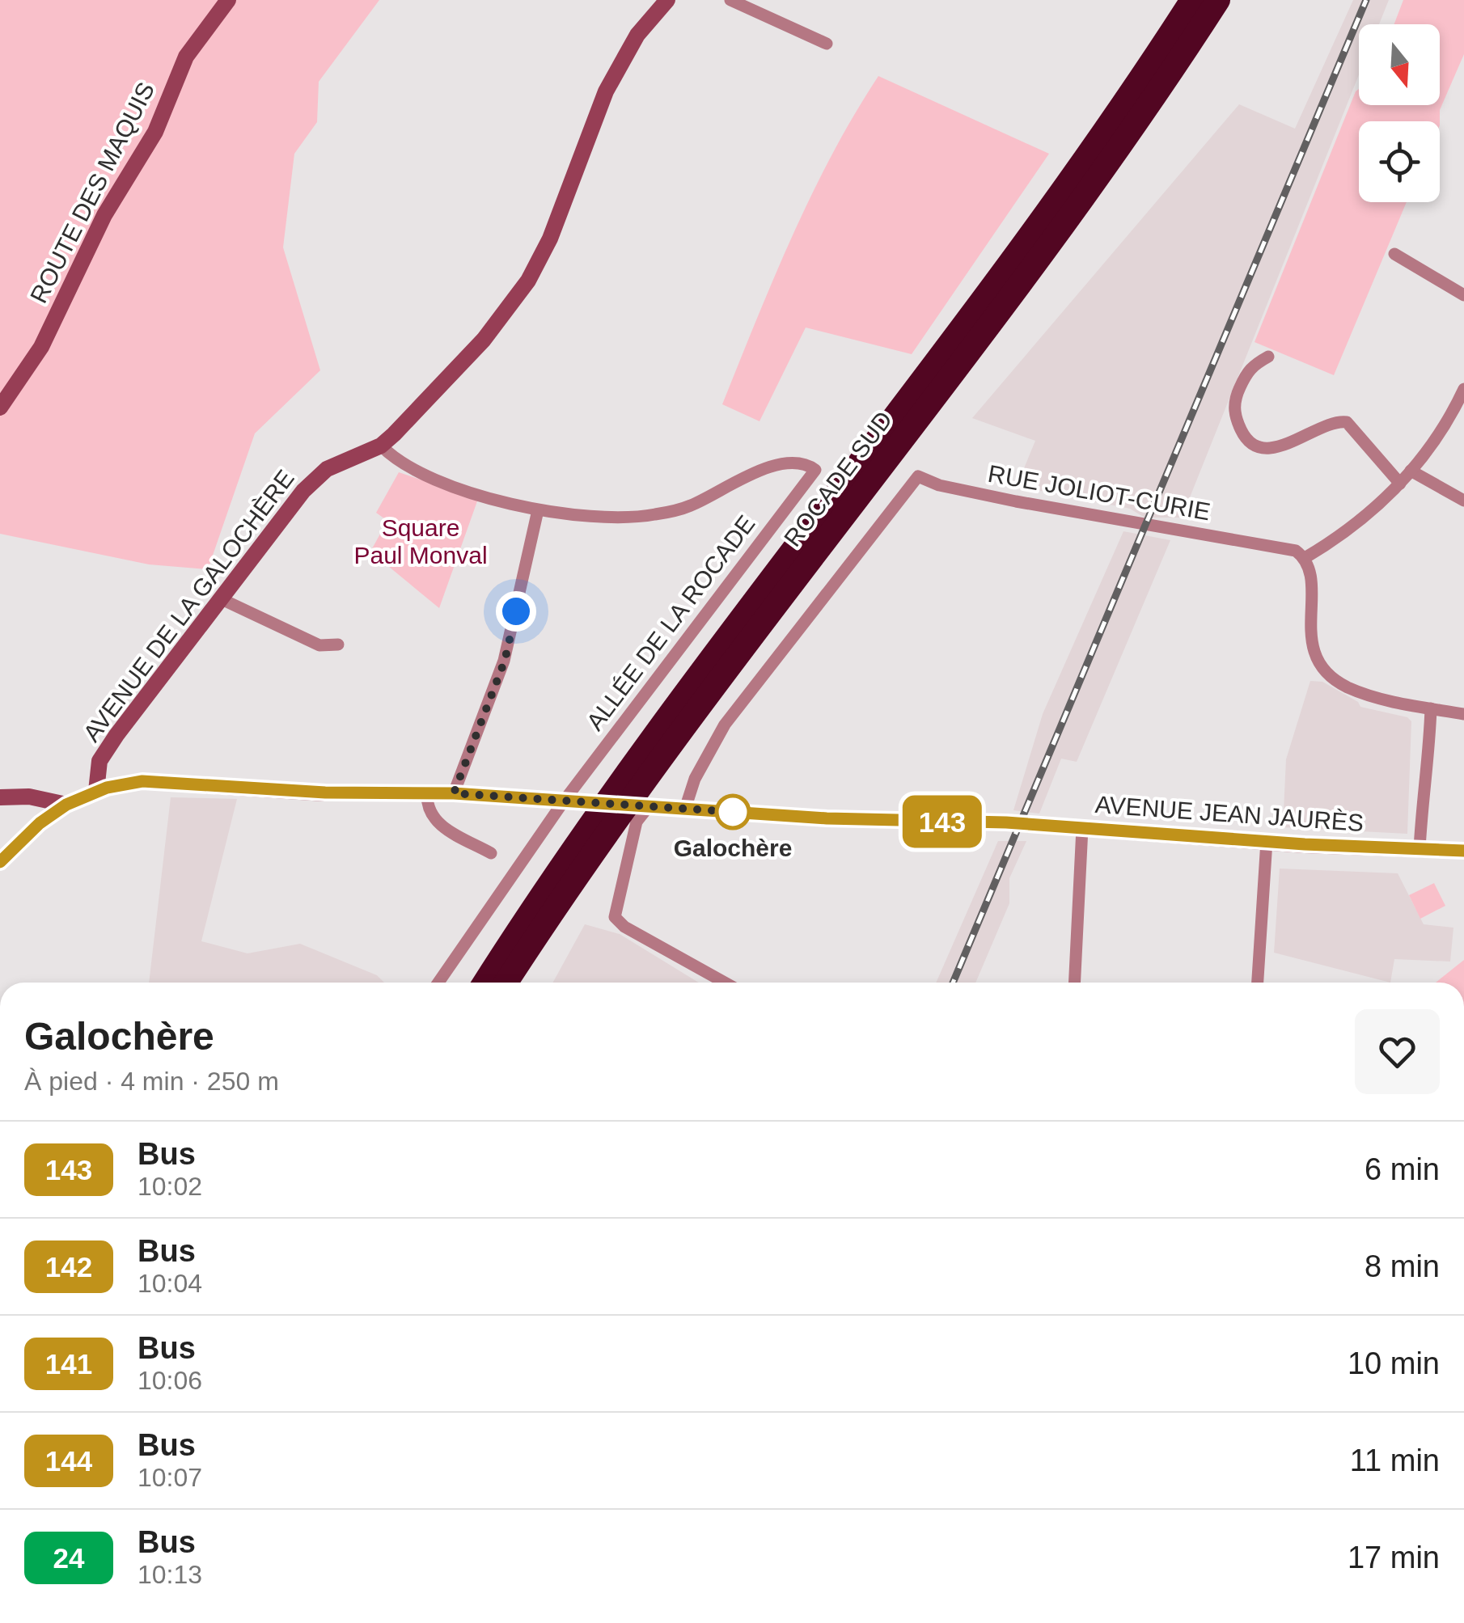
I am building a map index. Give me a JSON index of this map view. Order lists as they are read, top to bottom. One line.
{"streets":{"highway":["ROCADE SUD"],"main road":["ROUTE DES MAQUIS","AVENUE DE LA GALOCHÈRE","AVENUE JEAN JAURÈS"],"street":["RUE JOLIOT-CURIE","ALLÉE DE LA ROCADE"]},"crossings":[["RUE JOLIOT-CURIE","AVENUE JEAN JAURÈS"],["AVENUE DE LA GALOCHÈRE","AVENUE JEAN JAURÈS"],["ALLÉE DE LA ROCADE","AVENUE JEAN JAURÈS"]],"parks":["Square Paul Monval"],"places":["Galochère"],"lines":["bus line 143"],"north":"bottom","page":{"on_map":"143","heading":["Galochère","À pied · 4 min · 250 m"],"list":[{"mark":"143","name":"Bus","note":"10:02","value":"6 min"},{"mark":"142","name":"Bus","note":"10:04","value":"8 min"},{"mark":"141","name":"Bus","note":"10:06","value":"10 min"},{"mark":"144","name":"Bus","note":"10:07","value":"11 min"},{"mark":"24","name":"Bus","note":"10:13","value":"17 min"}]}}
